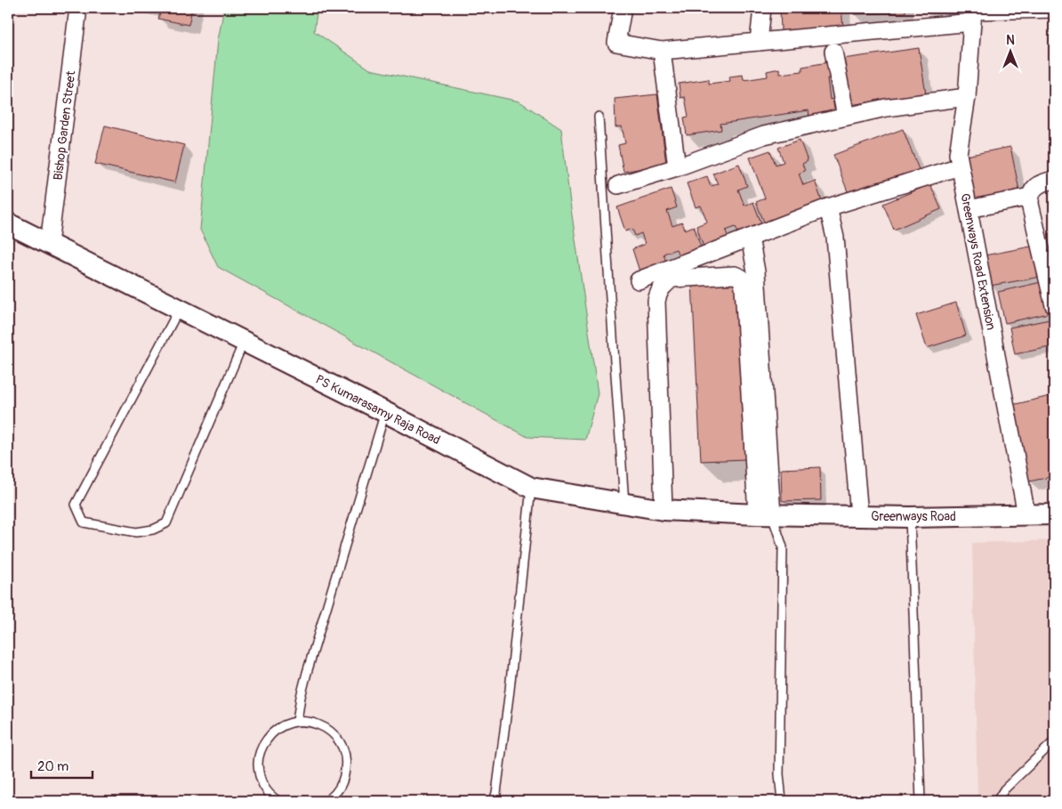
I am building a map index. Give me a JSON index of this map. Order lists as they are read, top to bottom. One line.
{"streets":{"street":["Bishop Garden Street","Greenways Road Extension","PS Kumarasamy Raja Road","Greenways Road"]},"crossings":[["Bishop Garden Street","PS Kumarasamy Raja Road"],["Greenways Road Extension","Greenways Road"],["PS Kumarasamy Raja Road","Greenways Road"]],"scale_bar":"20 m","north":"top"}
